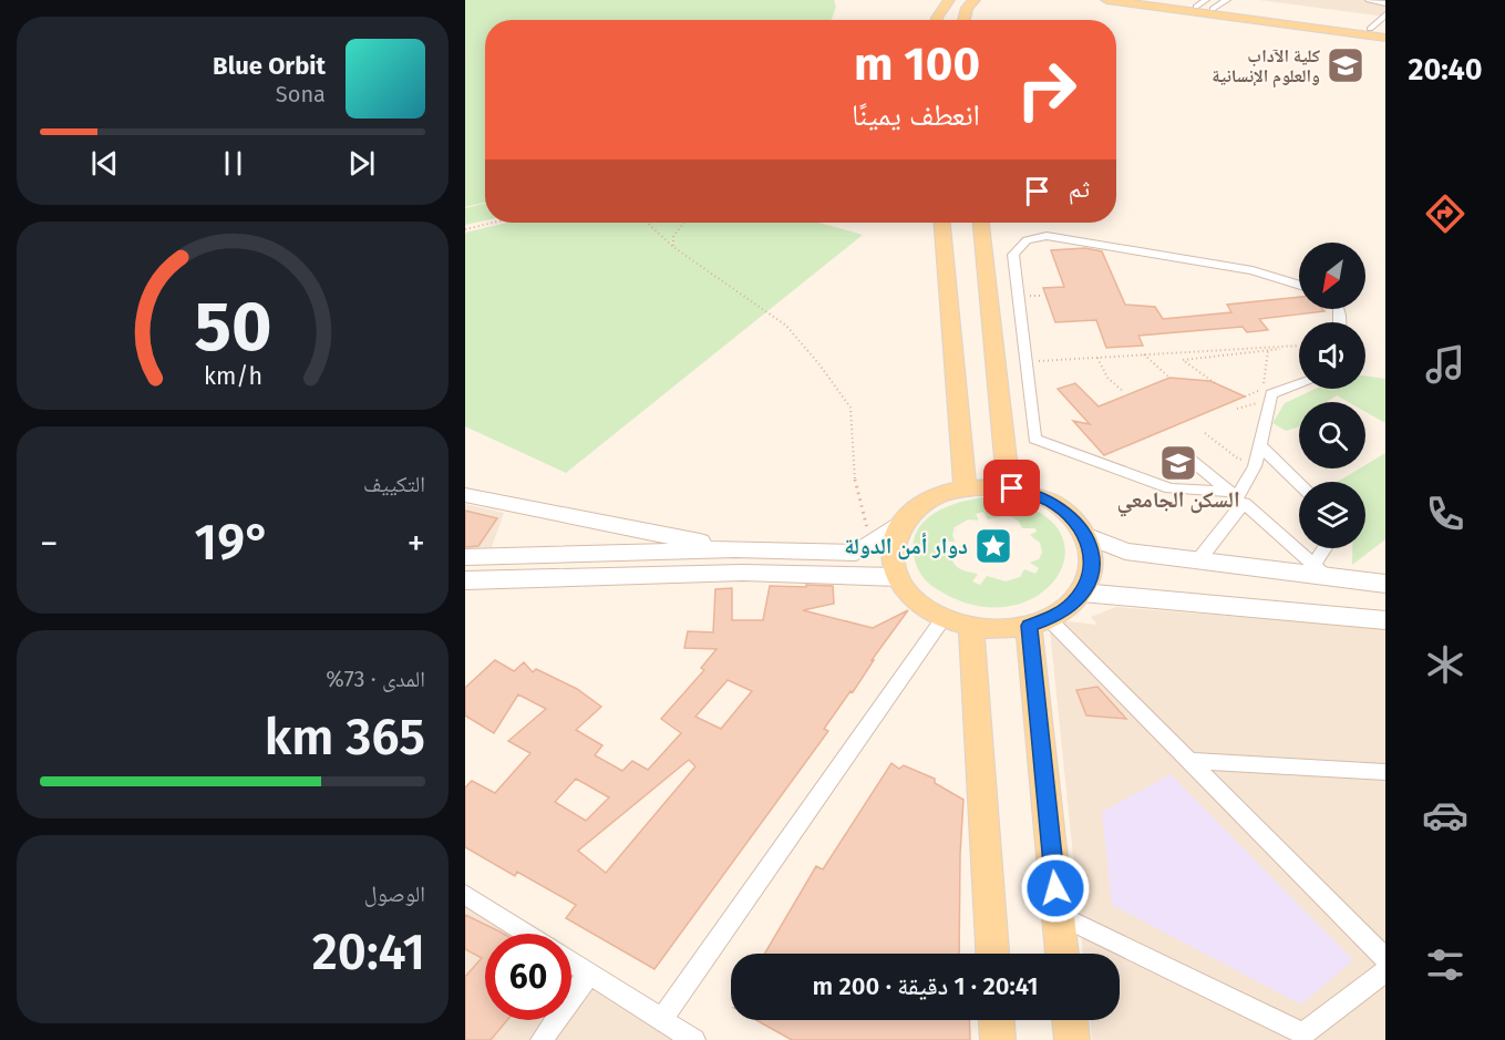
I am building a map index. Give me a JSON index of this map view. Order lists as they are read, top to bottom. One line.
{"places":{"school or university":["كلية الآداب والعلوم الإنسانية","السكن الجامعي"],"place":["دوار أمن الدولة"]},"north":"bottom left","page":{"tabs":"20:40","turn":["100 m","انعطف يمينًا"],"song":["Blue Orbit","Sona"],"then":"ثم","tile":["التكييف",["المدى · 73%","365 km"],["الوصول","20:41"]],"heat":["−","19°","+"],"limit":"60","trip":"20:41 · 1 دقيقة · 200 m","gauge":["50","km/h"]}}
